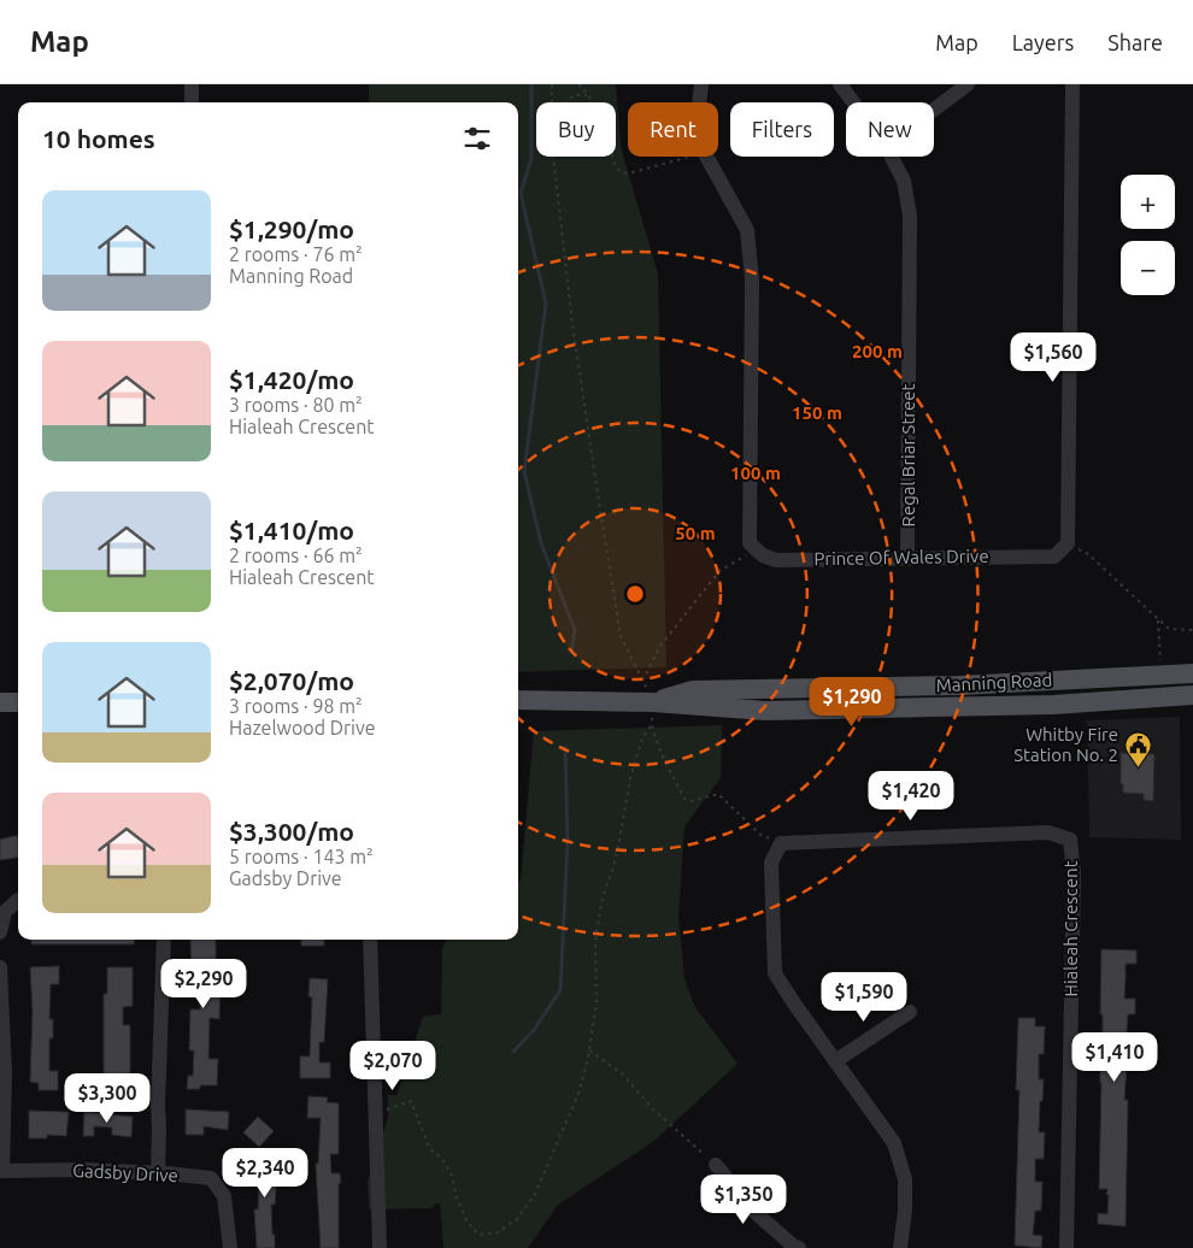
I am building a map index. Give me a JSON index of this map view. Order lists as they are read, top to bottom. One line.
{"streets":{"main road":["Manning Road"],"street":["Regal Briar Street","Prince Of Wales Drive","Hialeah Crescent","Gadsby Drive"]},"crossings":[["Regal Briar Street","Prince Of Wales Drive"]],"places":{"public building":["Whitby Fire Station No. 2"]},"page":{"header":"Map","nav":["Map","Layers","Share"],"chip":["Buy","Rent","Filters","New"],"heading":"10 homes","map_buttons":["+","−"],"list":[{"name":"$1,290/mo","note":"2 rooms · 76 m² · Manning Road"},{"name":"$1,420/mo","note":"3 rooms · 80 m² · Hialeah Crescent"},{"name":"$1,410/mo","note":"2 rooms · 66 m² · Hialeah Crescent"},{"name":"$2,070/mo","note":"3 rooms · 98 m² · Hazelwood Drive"},{"name":"$3,300/mo","note":"5 rooms · 143 m² · Gadsby Drive"}],"price":["$1,560","$1,290","$1,420","$2,290","$1,590","$1,410","$2,070","$3,300","$2,340","$1,350"]},"rings":["200 m","150 m","100 m","50 m"]}
